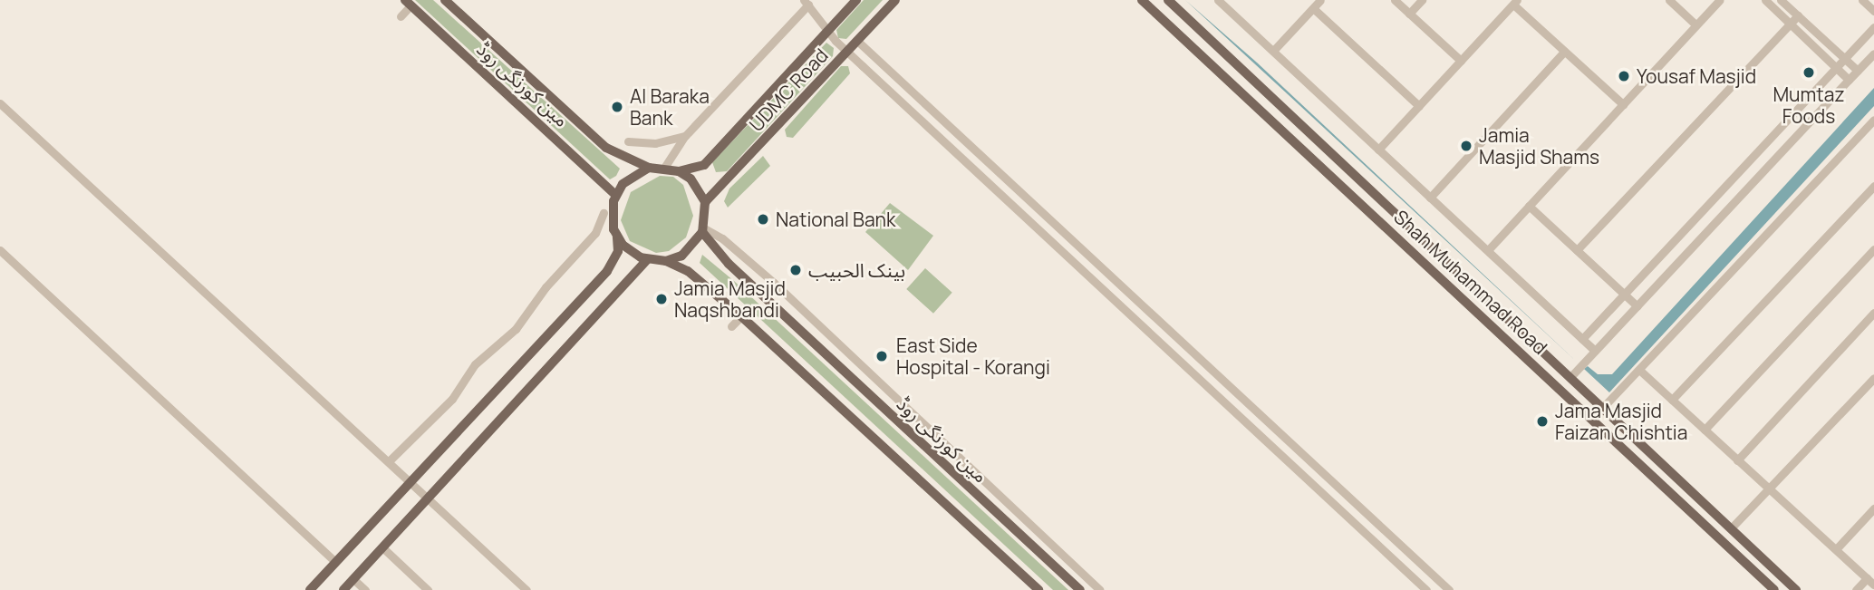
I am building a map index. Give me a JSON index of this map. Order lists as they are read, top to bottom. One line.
{"streets":{"main road":["مین کورنگی روڈ","UDMC Road","Shah Muhammad Road"]},"crossings":[["مین کورنگی روڈ","UDMC Road"]],"places":["Mumtaz Foods","Yousaf Masjid","Al Baraka Bank","Jamia Masjid Shams","National Bank","بينک الحبيب","Jamia Masjid Naqshbandi","East Side Hospital - Korangi","Jama Masjid Faizan Chishtia"]}
